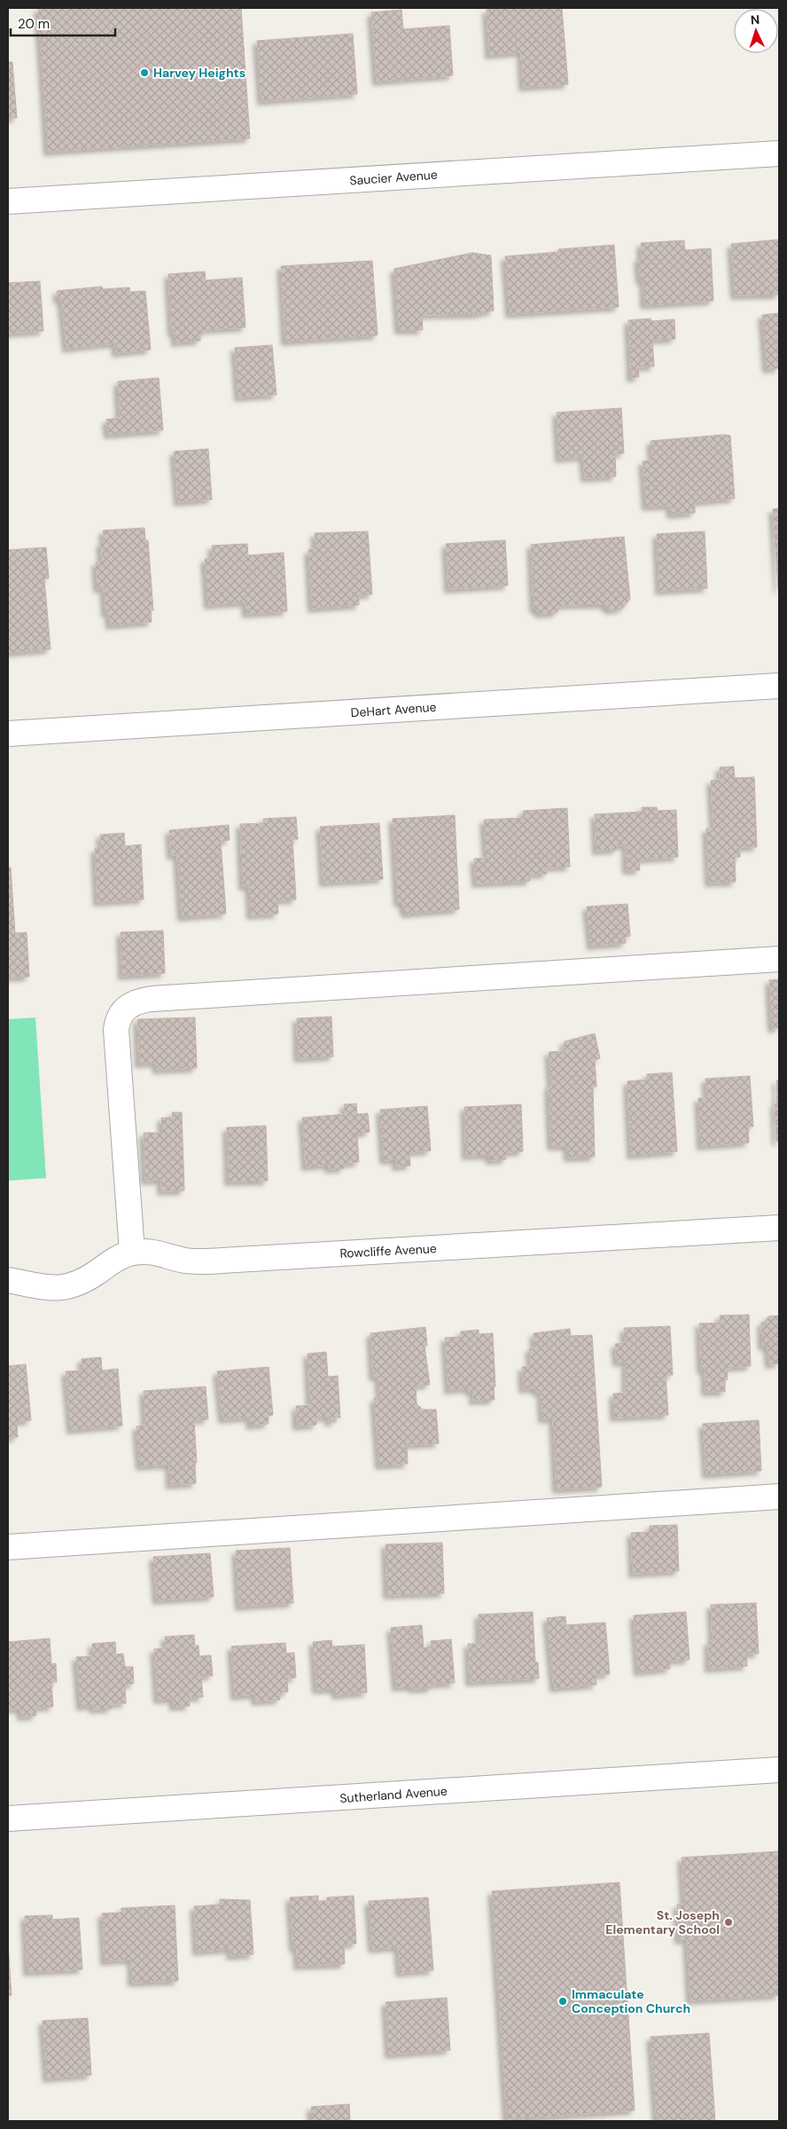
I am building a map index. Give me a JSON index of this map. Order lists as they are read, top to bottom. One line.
{"streets":{"street":["Saucier Avenue","DeHart Avenue","Rowcliffe Avenue","Sutherland Avenue"]},"places":["Harvey Heights","St. Joseph Elementary School","Immaculate Conception Church"],"scale_bar":"20 m","north":"top"}
